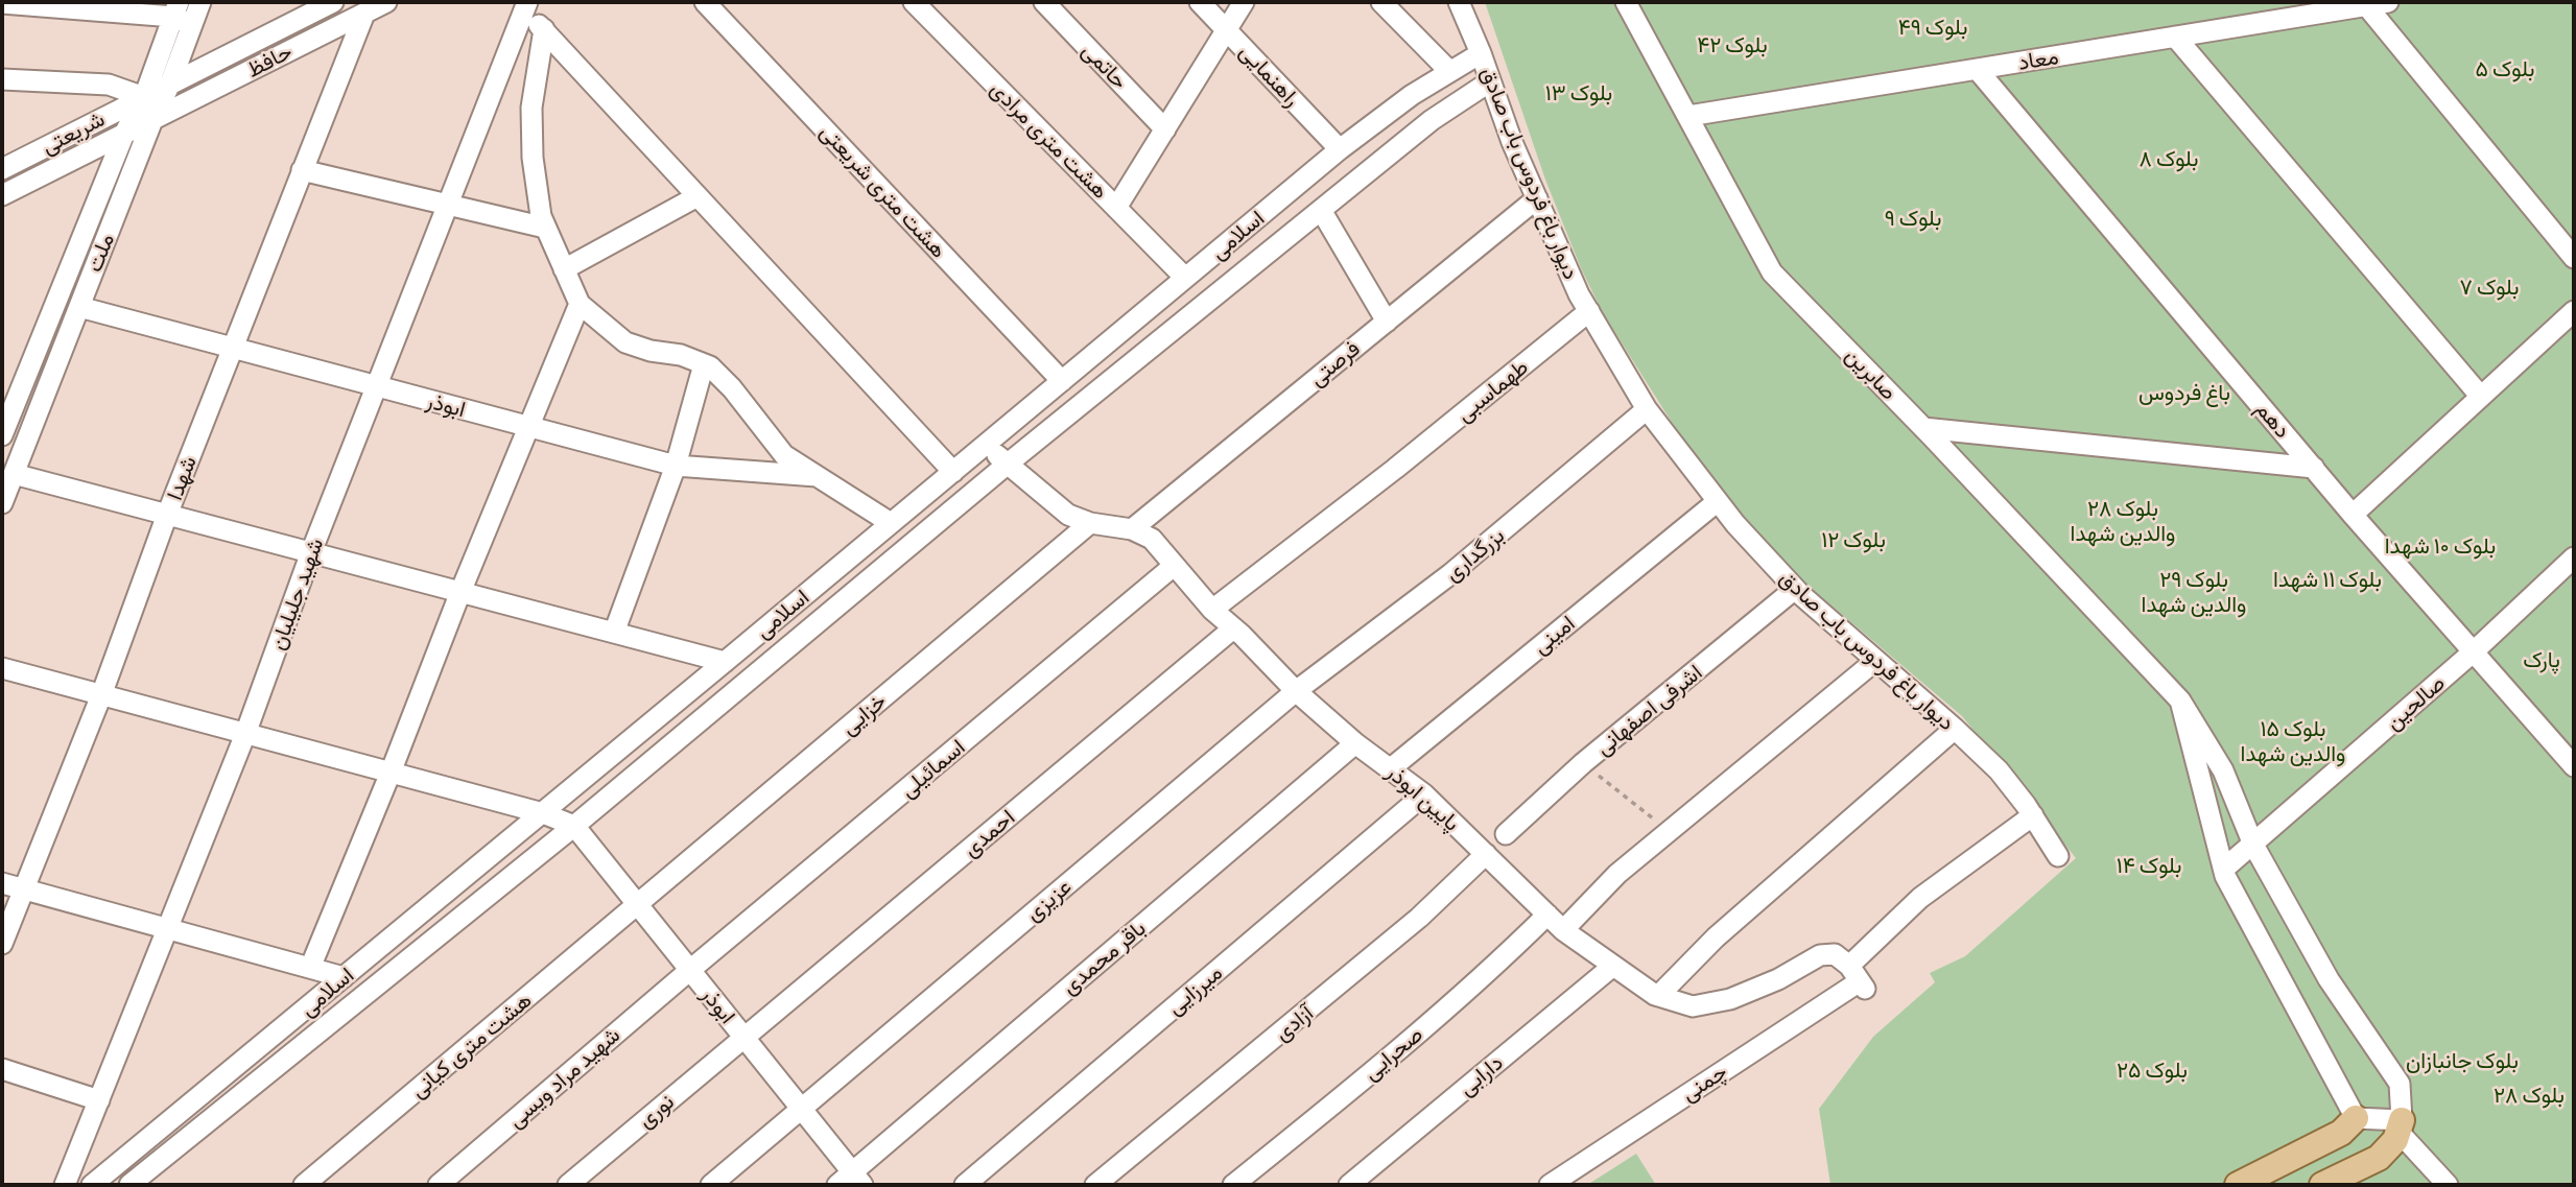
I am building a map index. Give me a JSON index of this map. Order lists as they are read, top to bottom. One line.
{"streets":{"street":["معاد","حافظ","حاتمی","راهنمایی","شریعتی","هشت متری مرادی","دیوار باغ فردوس باب صادق","هشت متری شریعتی","اسلامی","ملت","فرصتی","صابرین","طهماسبی","ابوذر","دهم","شهدا","بزرگداری","شهید جلیلیان","امینی","صالحین","اشرفی اصفهانی","خزایی","اسمائیلی","پایین ابوذر","احمدی","عزیزی","باقر محمدی","میرزایی","آزادی","هشت متری کیانی","صحرایی","دارابی","شهید مراد ویسی","چمنی","نوری"]},"crossings":[["معاد","صابرین"],["معاد","دهم"],["حافظ","شریعتی"],["حافظ","ملت"],["حافظ","شهدا"],["راهنمایی","اسلامی"],["شریعتی","ملت"],["هشت متری مرادی","اسلامی"],["دیوار باغ فردوس باب صادق","اسلامی"],["دیوار باغ فردوس باب صادق","فرصتی"],["دیوار باغ فردوس باب صادق","طهماسبی"],["دیوار باغ فردوس باب صادق","بزرگداری"],["دیوار باغ فردوس باب صادق","امینی"],["دیوار باغ فردوس باب صادق","اشرفی اصفهانی"],["دیوار باغ فردوس باب صادق","چمنی"],["هشت متری شریعتی","اسلامی"],["اسلامی","ابوذر"],["اسلامی","پایین ابوذر"],["ملت","ابوذر"],["فرصتی","پایین ابوذر"],["صابرین","صالحین"],["طهماسبی","پایین ابوذر"],["ابوذر","شهدا"],["ابوذر","شهید جلیلیان"],["ابوذر","خزایی"],["ابوذر","اسمائیلی"],["ابوذر","احمدی"],["ابوذر","عزیزی"],["ابوذر","باقر محمدی"],["ابوذر","هشت متری کیانی"],["ابوذر","شهید مراد ویسی"],["ابوذر","نوری"],["دهم","صالحین"],["بزرگداری","پایین ابوذر"],["بزرگداری","عزیزی"],["امینی","پایین ابوذر"],["خزایی","پایین ابوذر"],["خزایی","هشت متری کیانی"],["اسمائیلی","پایین ابوذر"],["اسمائیلی","شهید مراد ویسی"],["پایین ابوذر","احمدی"],["پایین ابوذر","عزیزی"],["پایین ابوذر","باقر محمدی"],["پایین ابوذر","میرزایی"],["پایین ابوذر","آزادی"],["پایین ابوذر","صحرایی"],["پایین ابوذر","دارابی"],["پایین ابوذر","چمنی"],["احمدی","نوری"]],"parks":["بلوک ۴۹","بلوک ۴۲","بلوک ۵","بلوک ۱۳","بلوک ۸","بلوک ۹","بلوک ۷","باغ فردوس","بلوک ۲۸ والدین شهدا","بلوک ۱۲","بلوک ۱۰ شهدا","بلوک ۲۹ والدین شهدا","بلوک ۱۱ شهدا","پارک","بلوک ۱۵ والدین شهدا","بلوک ۱۴","بلوک جانبازان","بلوک ۲۵","بلوک ۲۸"]}
